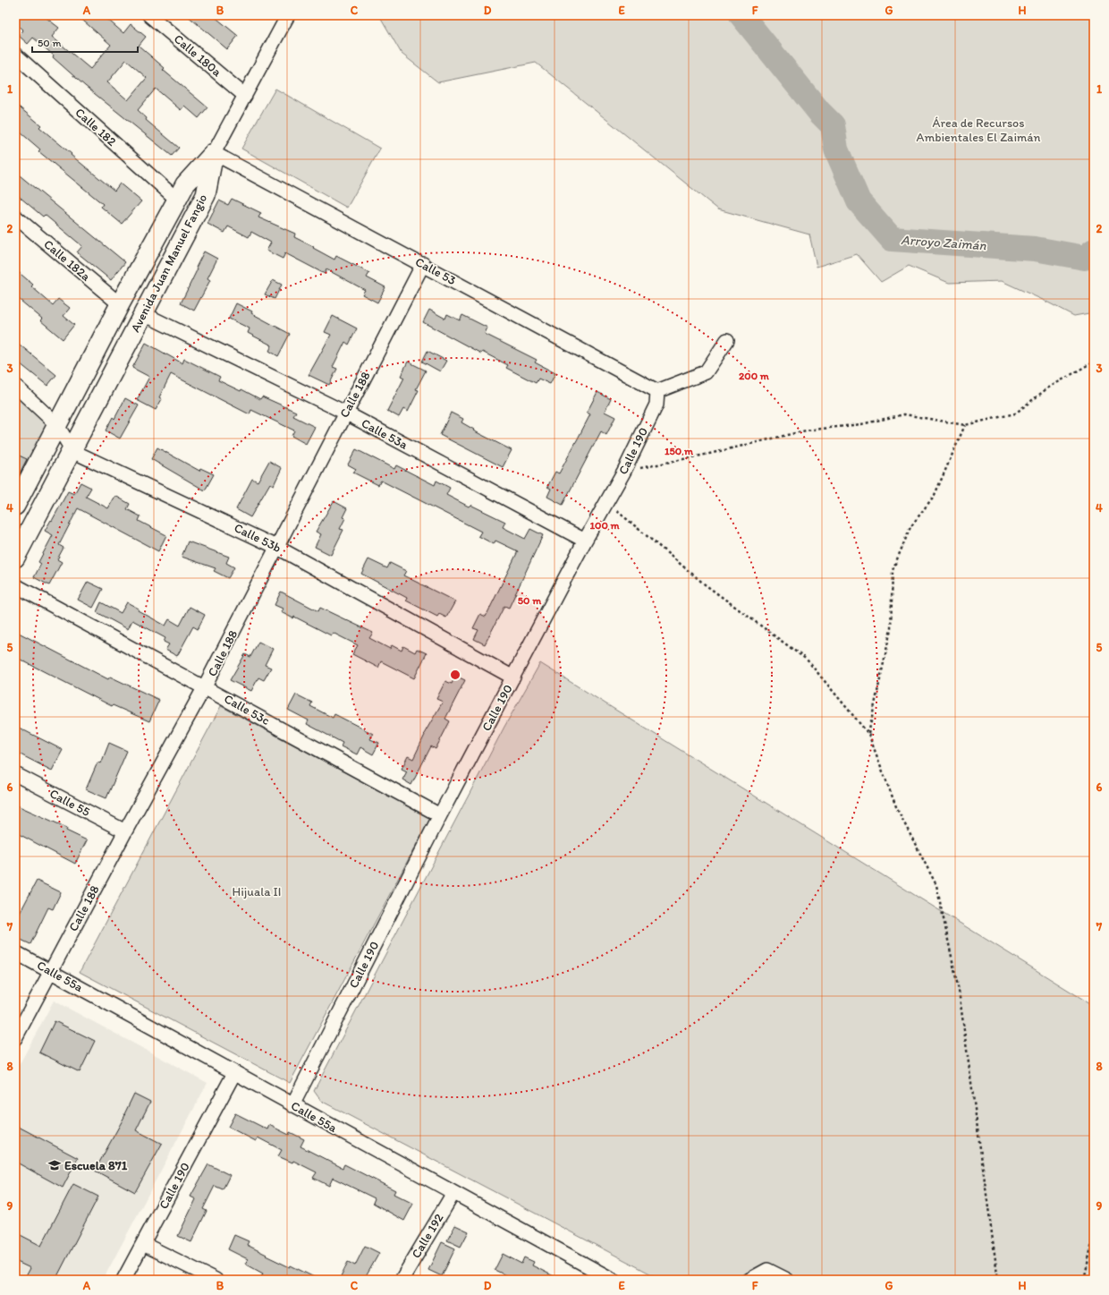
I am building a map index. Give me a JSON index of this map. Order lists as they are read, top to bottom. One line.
{"streets":{"main road":["Avenida Juan Manuel Fangio"],"street":["Calle 180a","Calle 182","Calle 182a","Calle 53","Calle 188","Calle 53a","Calle 190","Calle 53b","Calle 53c","Calle 55","Calle 55a","Calle 192"]},"crossings":[["Calle 182","Avenida Juan Manuel Fangio"],["Calle 182a","Avenida Juan Manuel Fangio"],["Avenida Juan Manuel Fangio","Calle 53"],["Avenida Juan Manuel Fangio","Calle 53a"],["Avenida Juan Manuel Fangio","Calle 53b"],["Calle 53","Calle 188"],["Calle 53","Calle 190"],["Calle 188","Calle 53a"],["Calle 188","Calle 53b"],["Calle 188","Calle 53c"],["Calle 188","Calle 55"],["Calle 188","Calle 55a"],["Calle 53a","Calle 190"],["Calle 190","Calle 53b"],["Calle 190","Calle 53c"],["Calle 190","Calle 55a"],["Calle 55a","Calle 192"]],"water":["Arroyo Zaimán"],"parks":["Área de Recursos Ambientales El Zaimán","Hijuala II"],"places":{"school or university":["Escuela 871"]},"scale_bar":"50 m","grid":{"columns":["A","B","C","D","E","F","G","H"],"rows":["1","2","3","4","5","6","7","8","9"]},"rings":["200 m","150 m","100 m","50 m"]}
